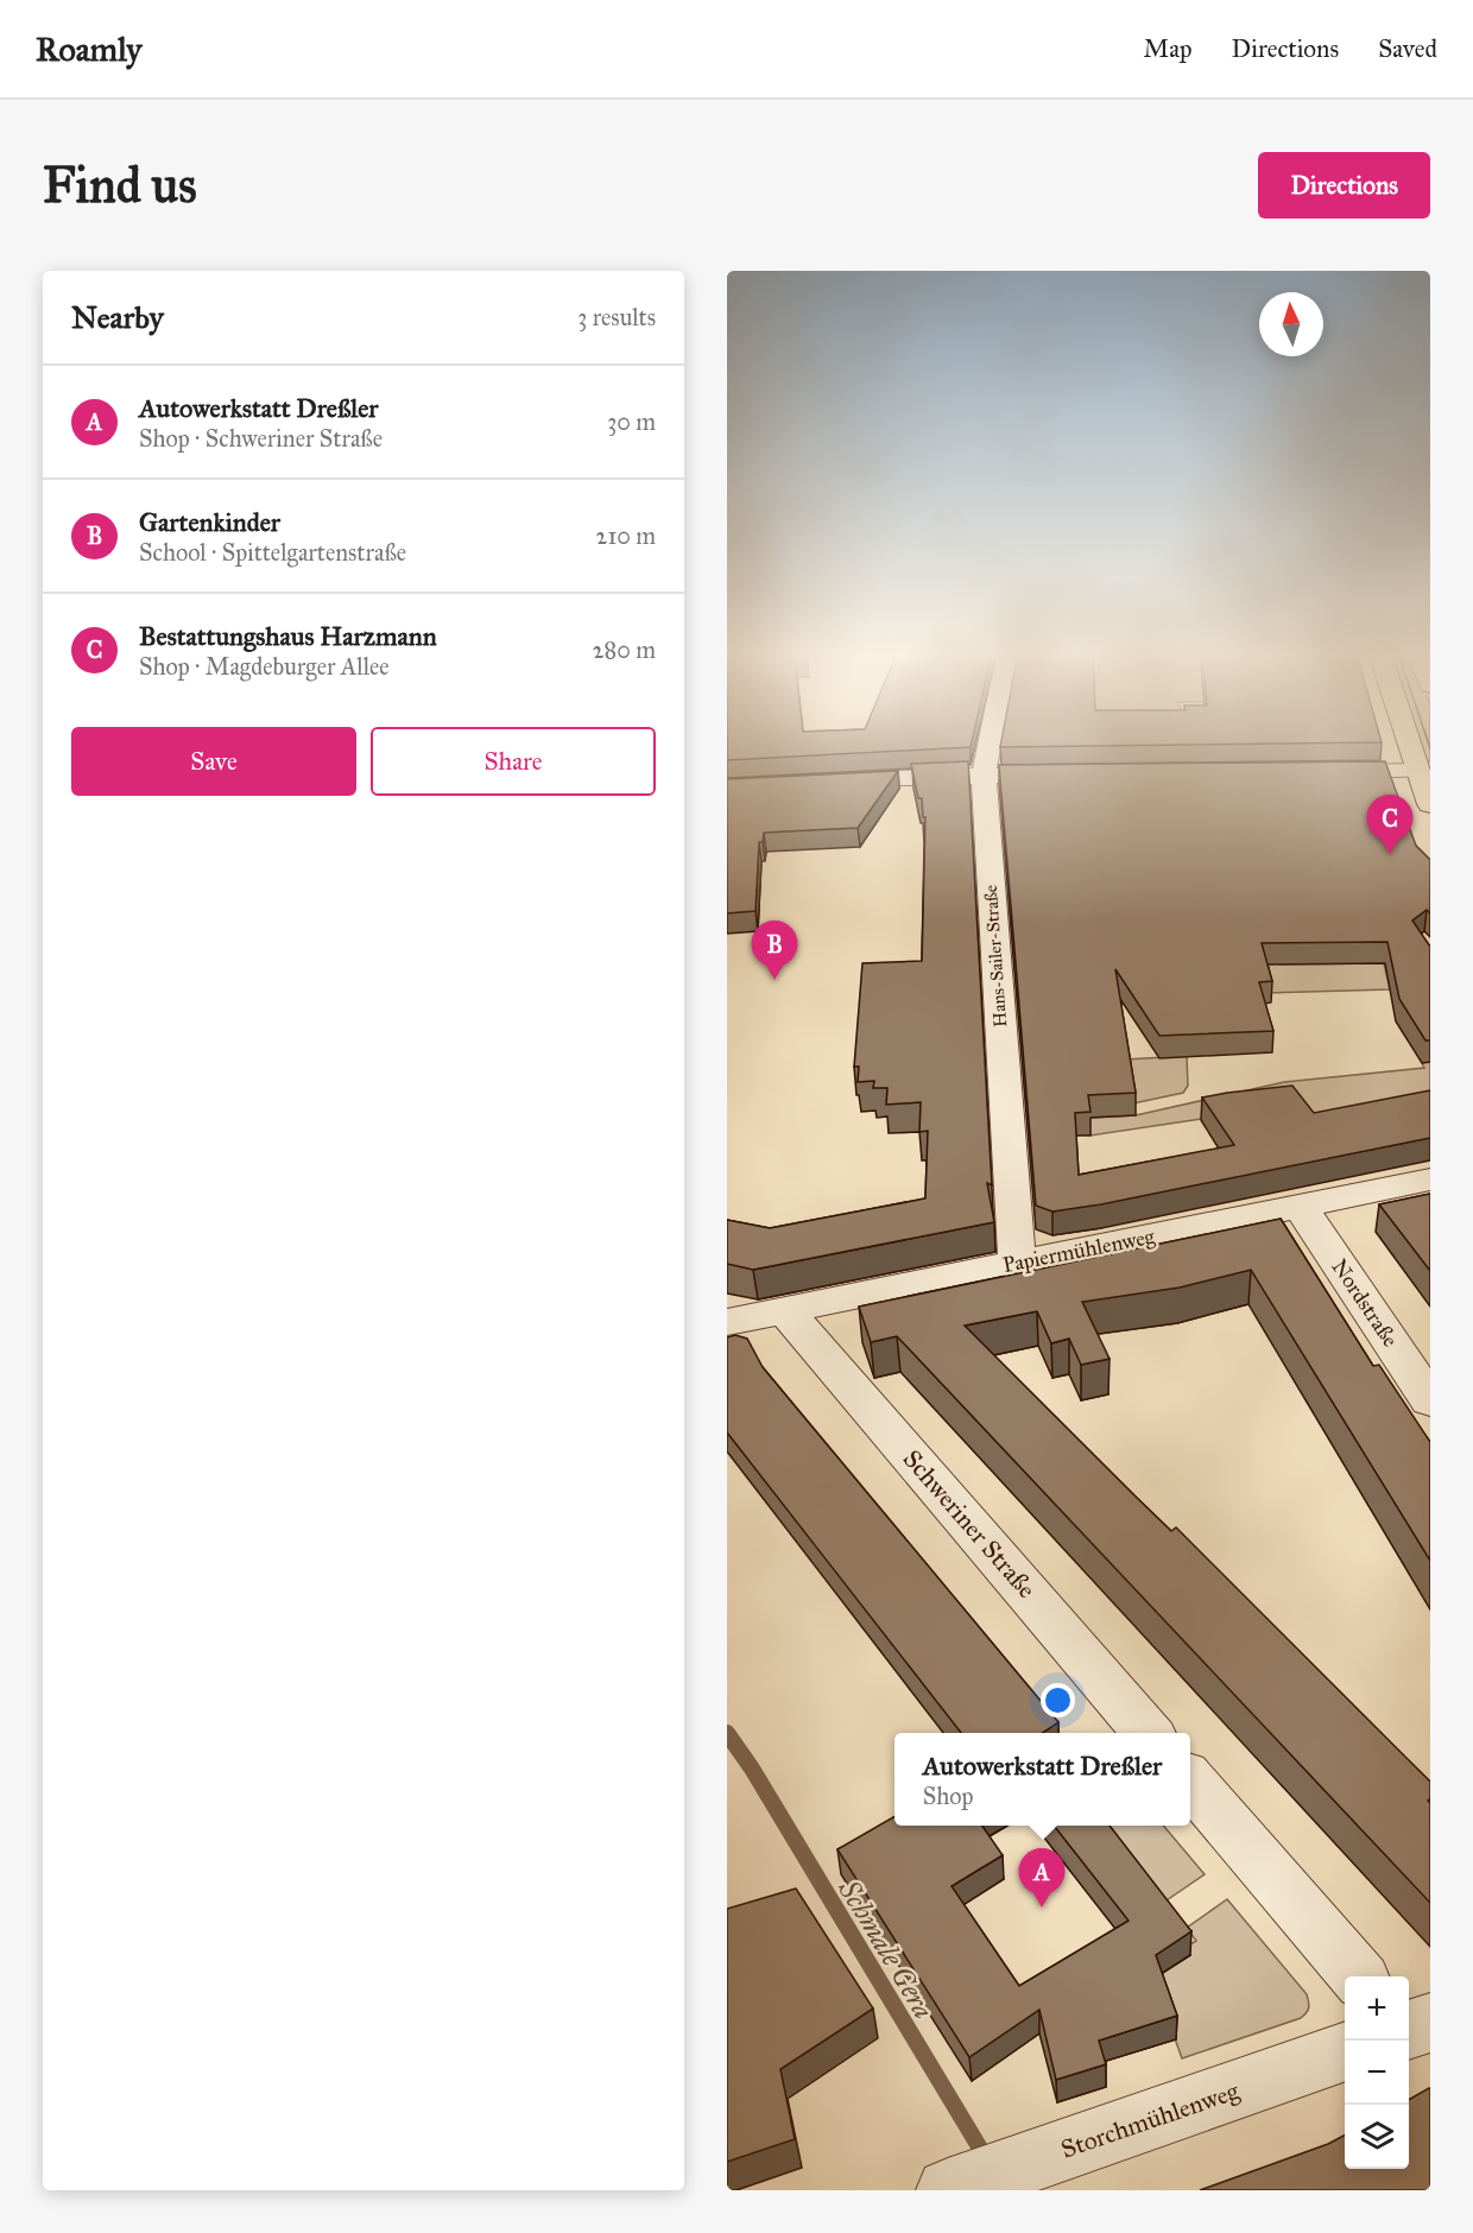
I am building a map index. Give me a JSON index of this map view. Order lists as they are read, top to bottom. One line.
{"streets":{"street":["Hans-Sailer-Straße","Papiermühlenweg","Nordstraße","Schweriner Straße","Storchmühlenweg"]},"crossings":[["Hans-Sailer-Straße","Papiermühlenweg"],["Papiermühlenweg","Nordstraße"],["Papiermühlenweg","Schweriner Straße"]],"water":["Schmale Gera"],"north":"top","page":{"header":"Roamly","nav":["Map","Directions","Saved"],"buttons":["Directions",["Save","Share"]],"title":"Find us","heading":["Nearby","3 results"],"list":[{"mark":"A","name":"Autowerkstatt Dreßler","note":"Shop · Schweriner Straße","value":"30 m"},{"mark":"B","name":"Gartenkinder","note":"School · Spittelgartenstraße","value":"210 m"},{"mark":"C","name":"Bestattungshaus Harzmann","note":"Shop · Magdeburger Allee","value":"280 m"}],"pins":["C","B","A"],"popup":["Autowerkstatt Dreßler","Shop"],"map_buttons":["+","−"]}}
